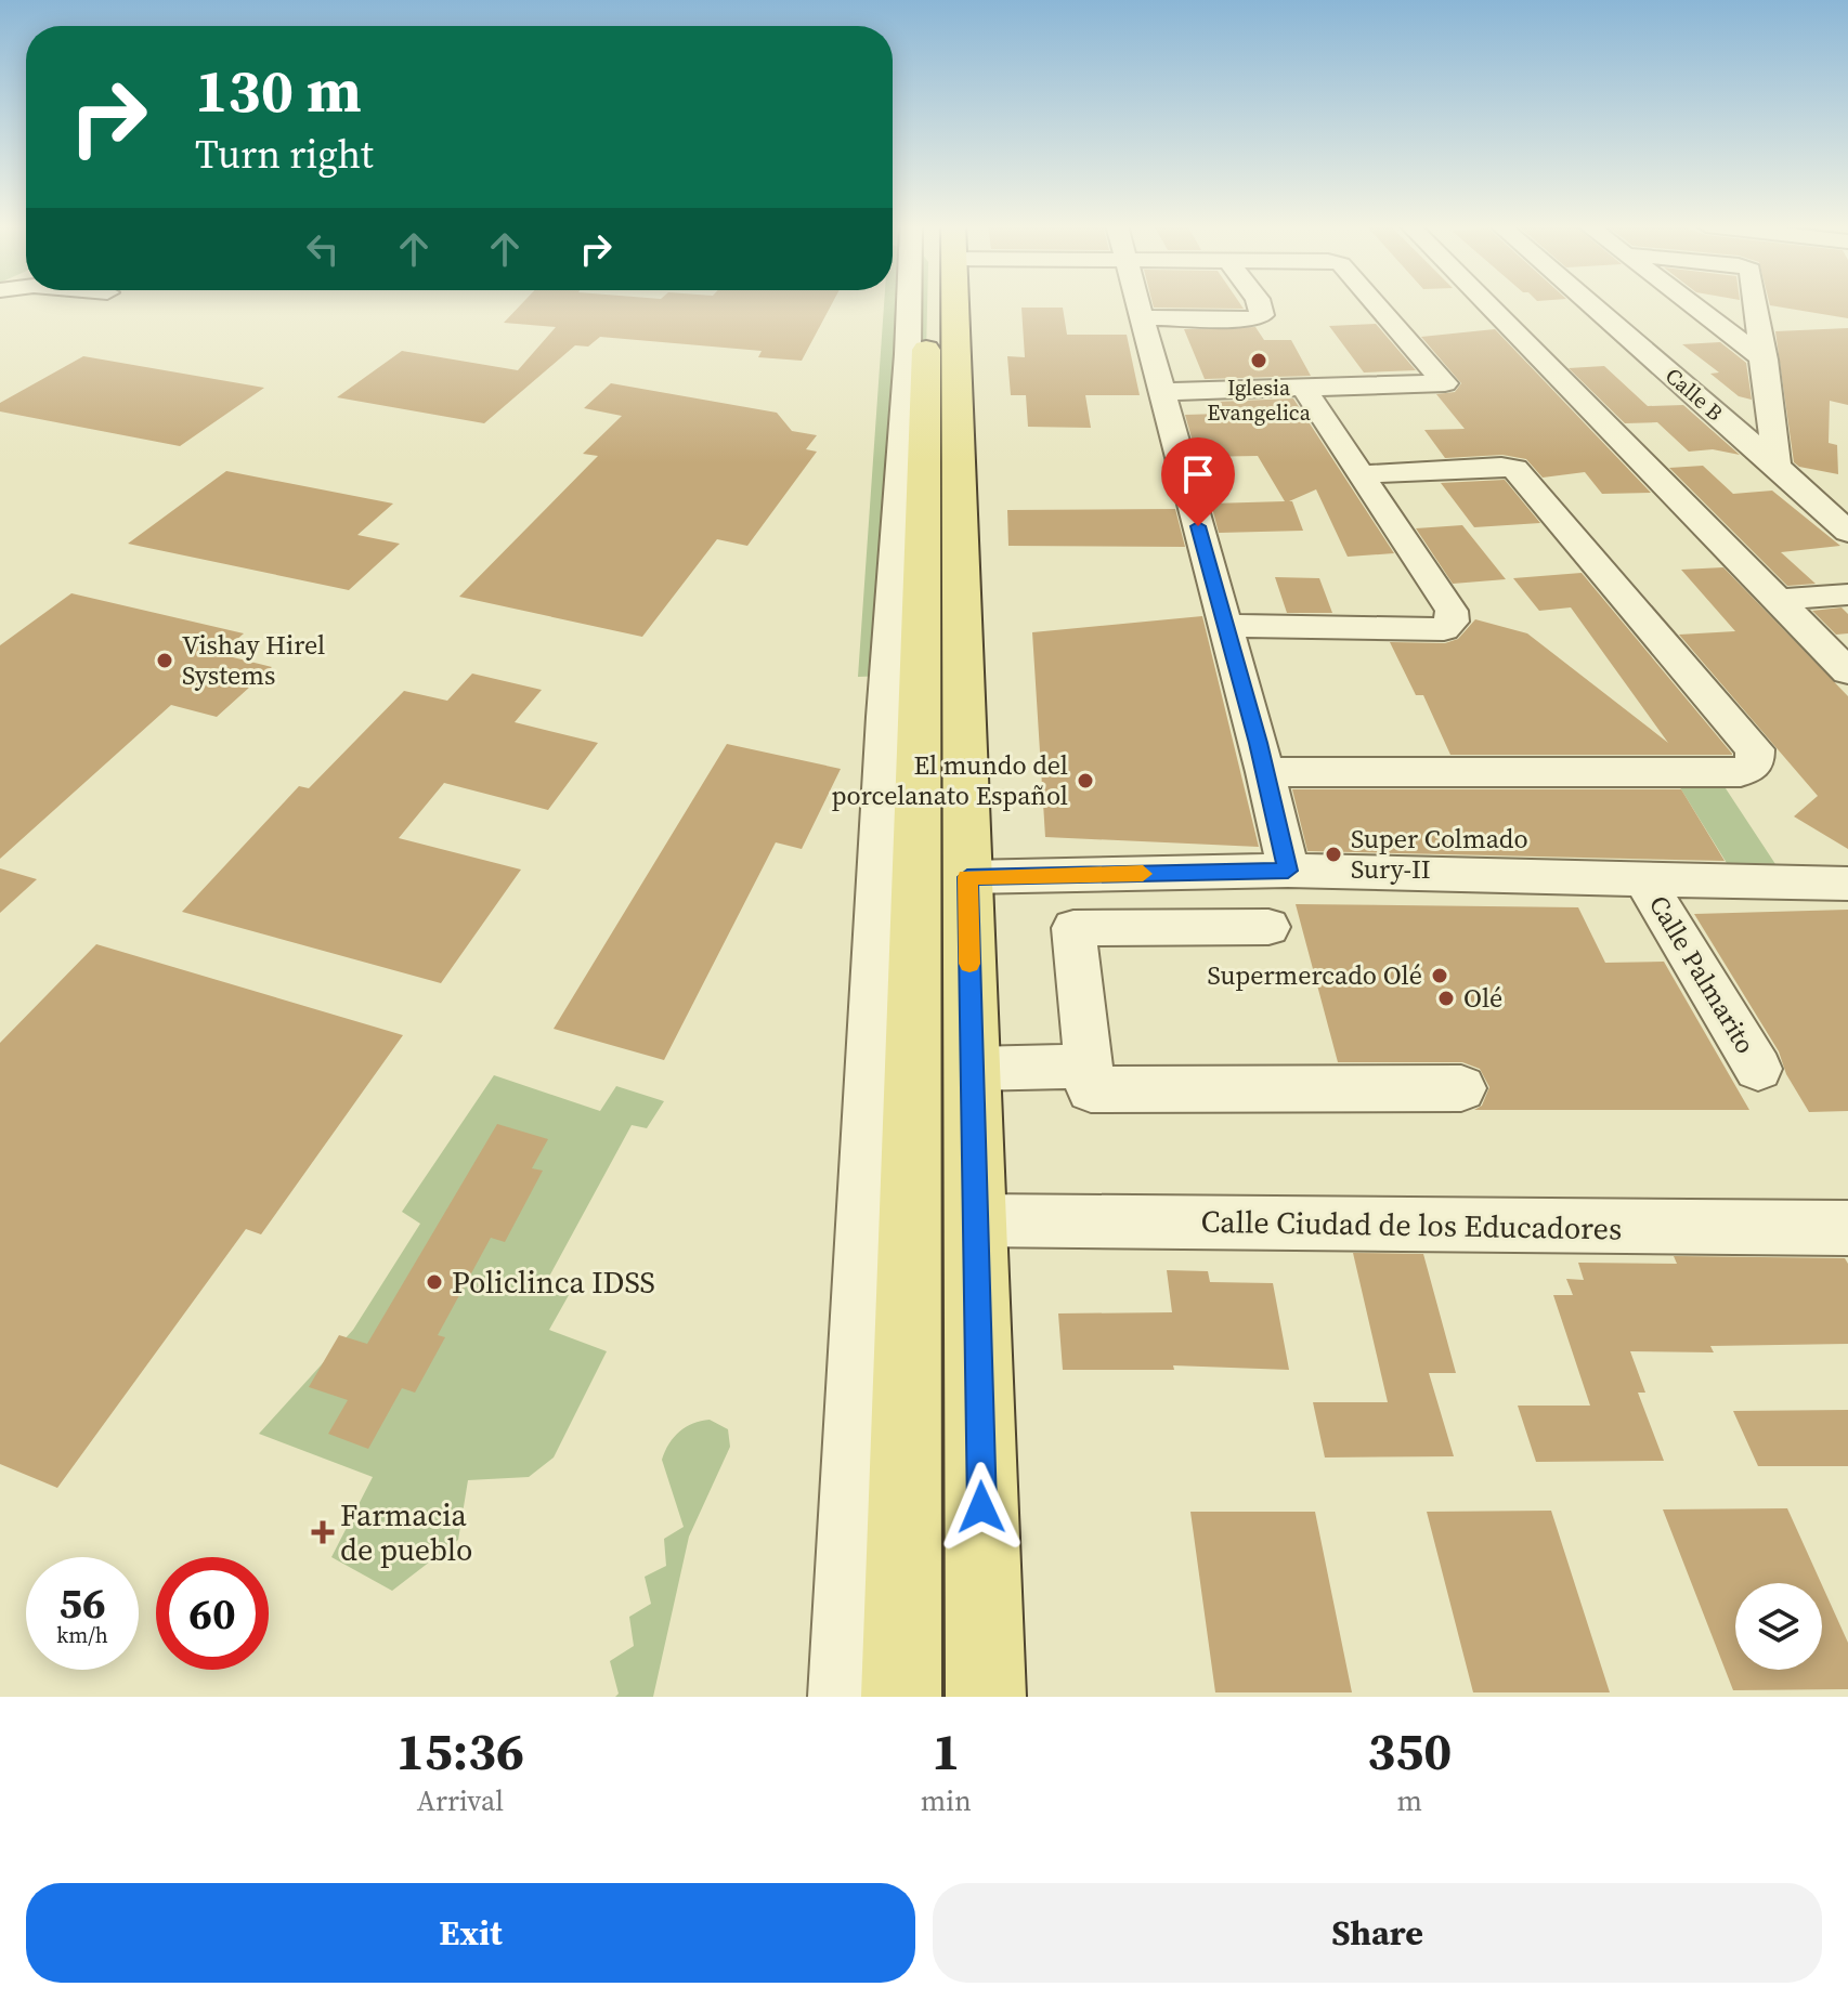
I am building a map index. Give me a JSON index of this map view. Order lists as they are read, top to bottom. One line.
{"streets":{"street":["Calle B","Calle Palmarito","Calle Ciudad de los Educadores"]},"places":{"other":["Iglesia Evangelica","Vishay Hirel Systems","El mundo del porcelanato Español","Super Colmado Sury-II","Supermercado Olé","Olé","Policlinca IDSS"],"health":["Farmacia de pueblo"]},"page":{"turn":["130 m","Turn right"],"speed":"56 km/h","limit":"60","eta":["15:36","Arrival","1","min","350","m"],"buttons":["Exit","Share"]}}
